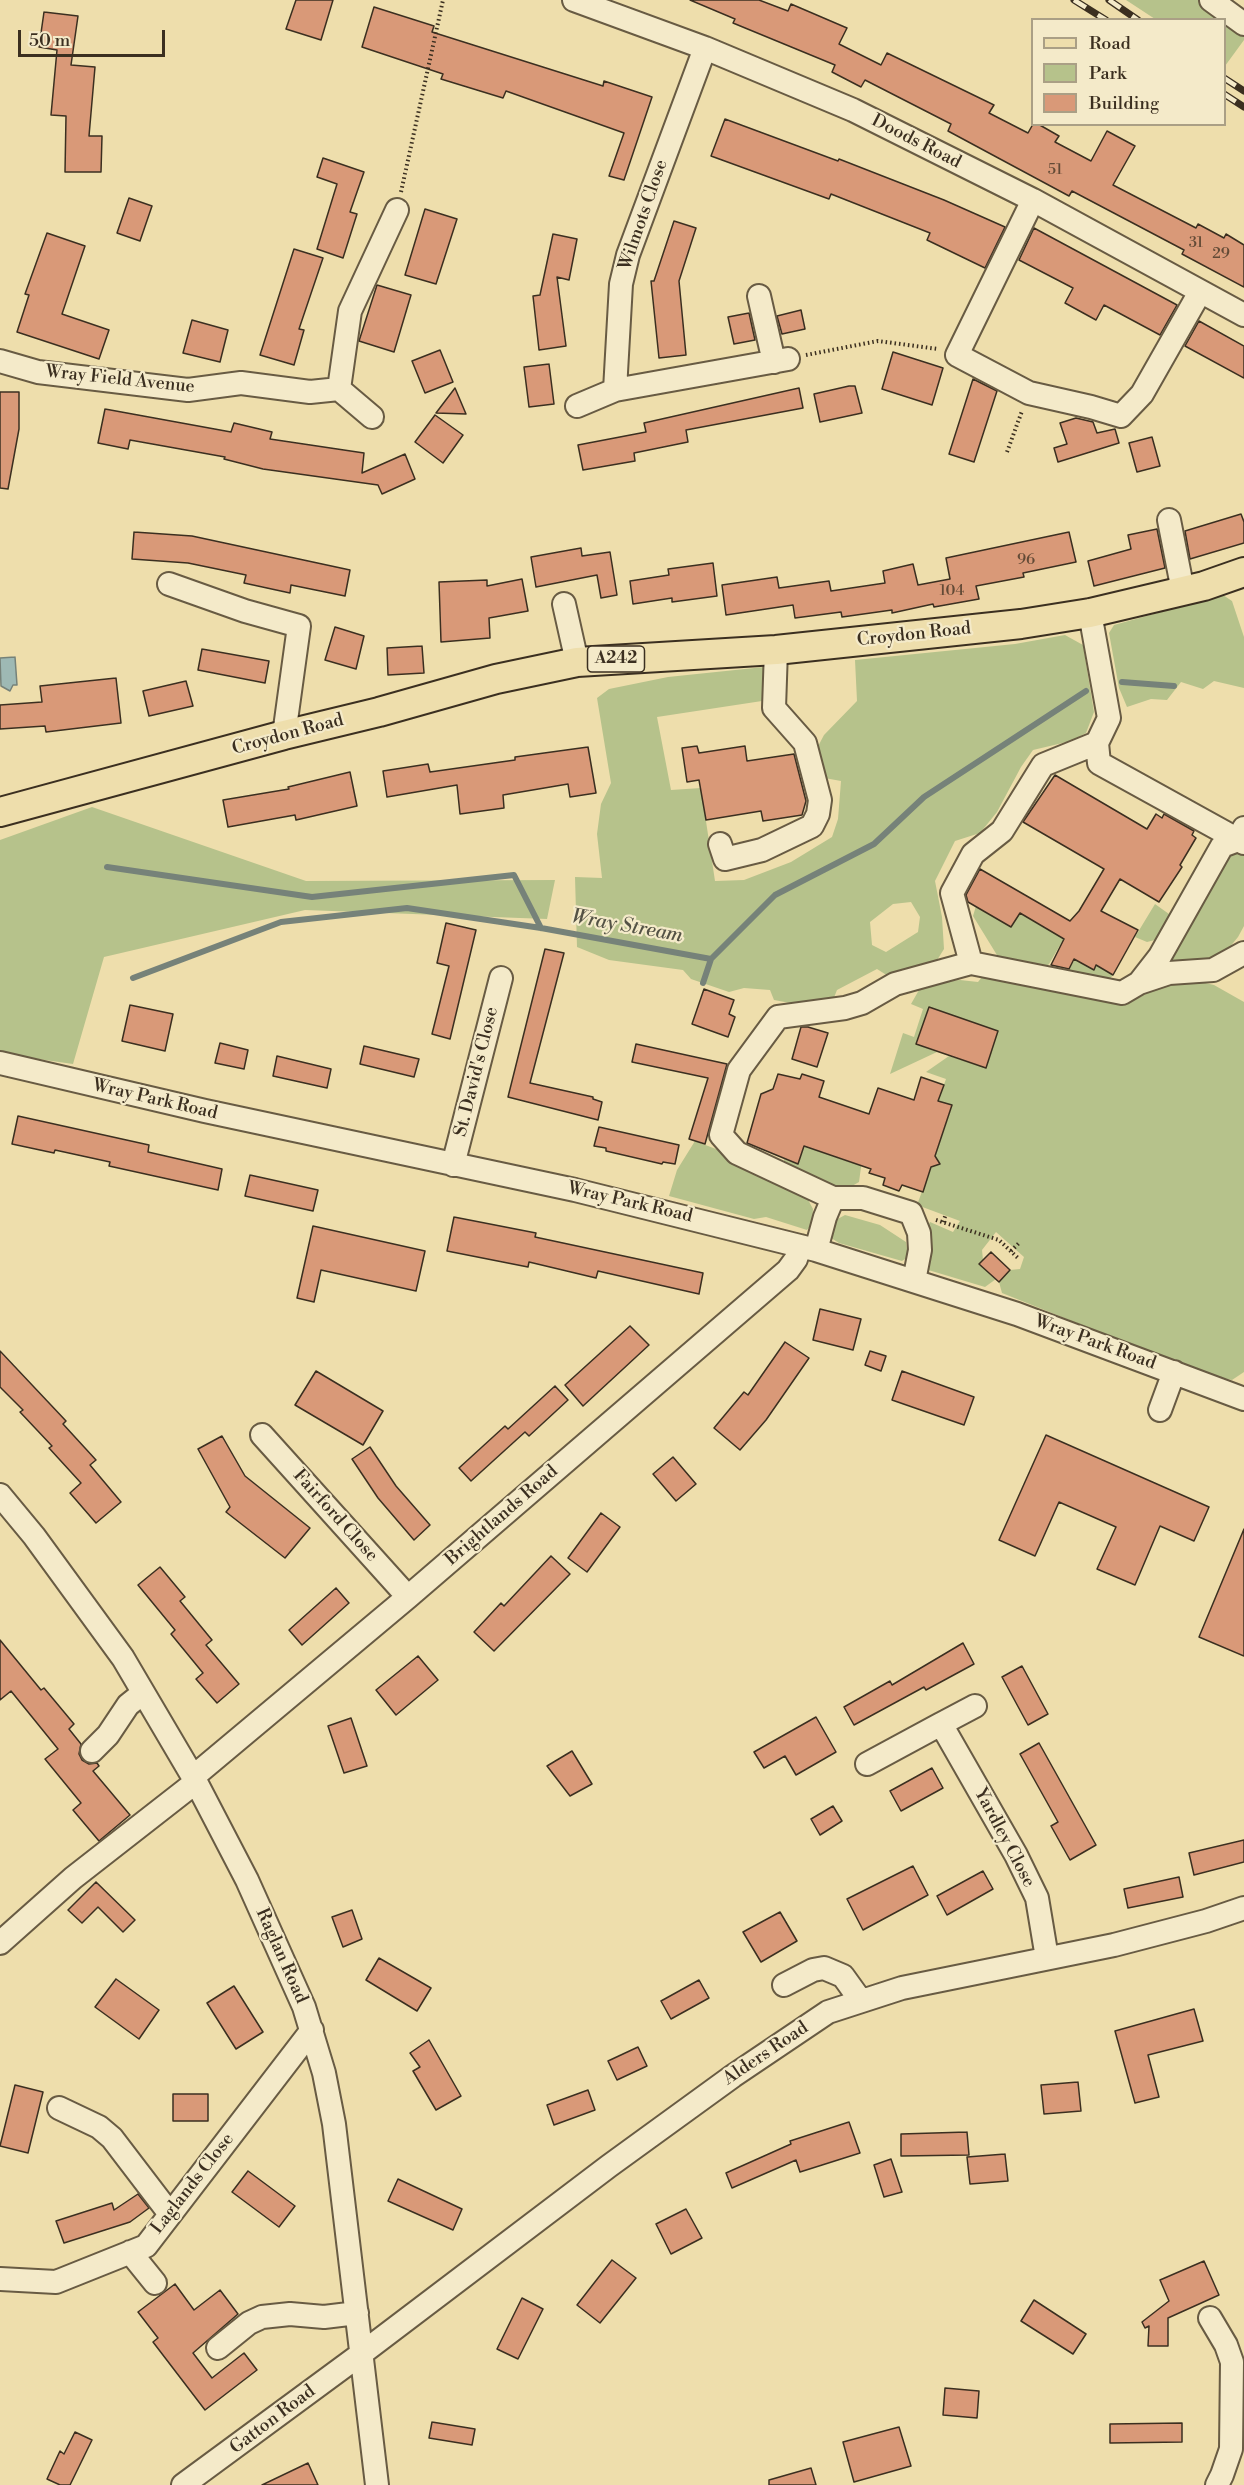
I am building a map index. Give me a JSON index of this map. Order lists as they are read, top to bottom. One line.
{"streets":{"main road":["Croydon Road","A242"],"street":["Doods Road","Wilmots Close","Wray Field Avenue","St. David's Close","Wray Park Road","Fairford Close","Brightlands Road","Yardley Close","Raglan Road","Alders Road","Laglands Close","Gatton Road"]},"crossings":[["Doods Road","Wilmots Close"],["St. David's Close","Wray Park Road"],["Wray Park Road","Brightlands Road"],["Fairford Close","Brightlands Road"],["Brightlands Road","Raglan Road"],["Yardley Close","Alders Road"],["Raglan Road","Alders Road"],["Raglan Road","Laglands Close"],["Raglan Road","Gatton Road"],["Alders Road","Gatton Road"]],"water":["Wray Stream"],"house_numbers":["51","31","29","96","104"],"legend":["Road","Park","Building"],"scale_bar":"50 m"}
